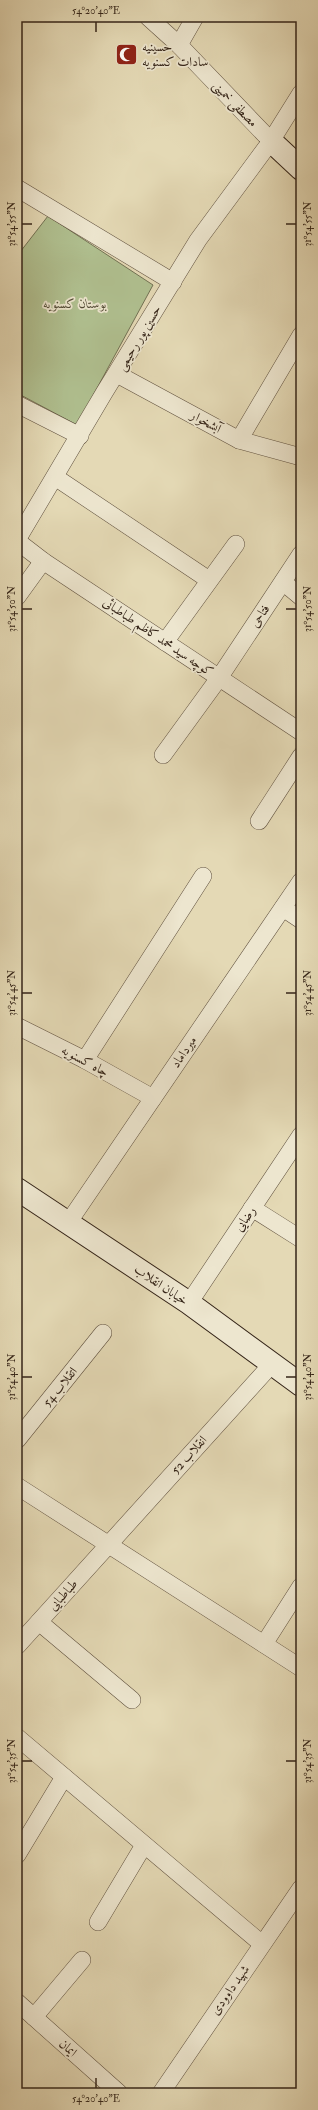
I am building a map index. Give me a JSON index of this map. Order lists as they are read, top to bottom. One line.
{"streets":{"main road":["خیابان انقلاب"],"street":["مصطفی خمینی","حسین پور رحیمی","آبشخوار","فتاحی","کوچه سید محمد کاظم طباطبائی","میرداماد","چاه کسنویه","رضایی","اتقلاب 54","انقلاب 52","طباطبایی","شهید داوودی","ایمان"]},"crossings":[["مصطفی خمینی","حسین پور رحیمی"],["حسین پور رحیمی","آبشخوار"],["حسین پور رحیمی","کوچه سید محمد کاظم طباطبائی"],["فتاحی","کوچه سید محمد کاظم طباطبائی"],["میرداماد","چاه کسنویه"],["میرداماد","خیابان انقلاب"],["رضایی","خیابان انقلاب"],["خیابان انقلاب","انقلاب 52"],["انقلاب 52","طباطبایی"]],"parks":["بوستان کسنویه"],"places":{"mosque":["حسینیه سادات کسنویه"]},"coordinates":["54°20'40\"E","31°54'55\"N","31°54'50\"N","31°54'45\"N","31°54'40\"N","31°54'35\"N"]}
